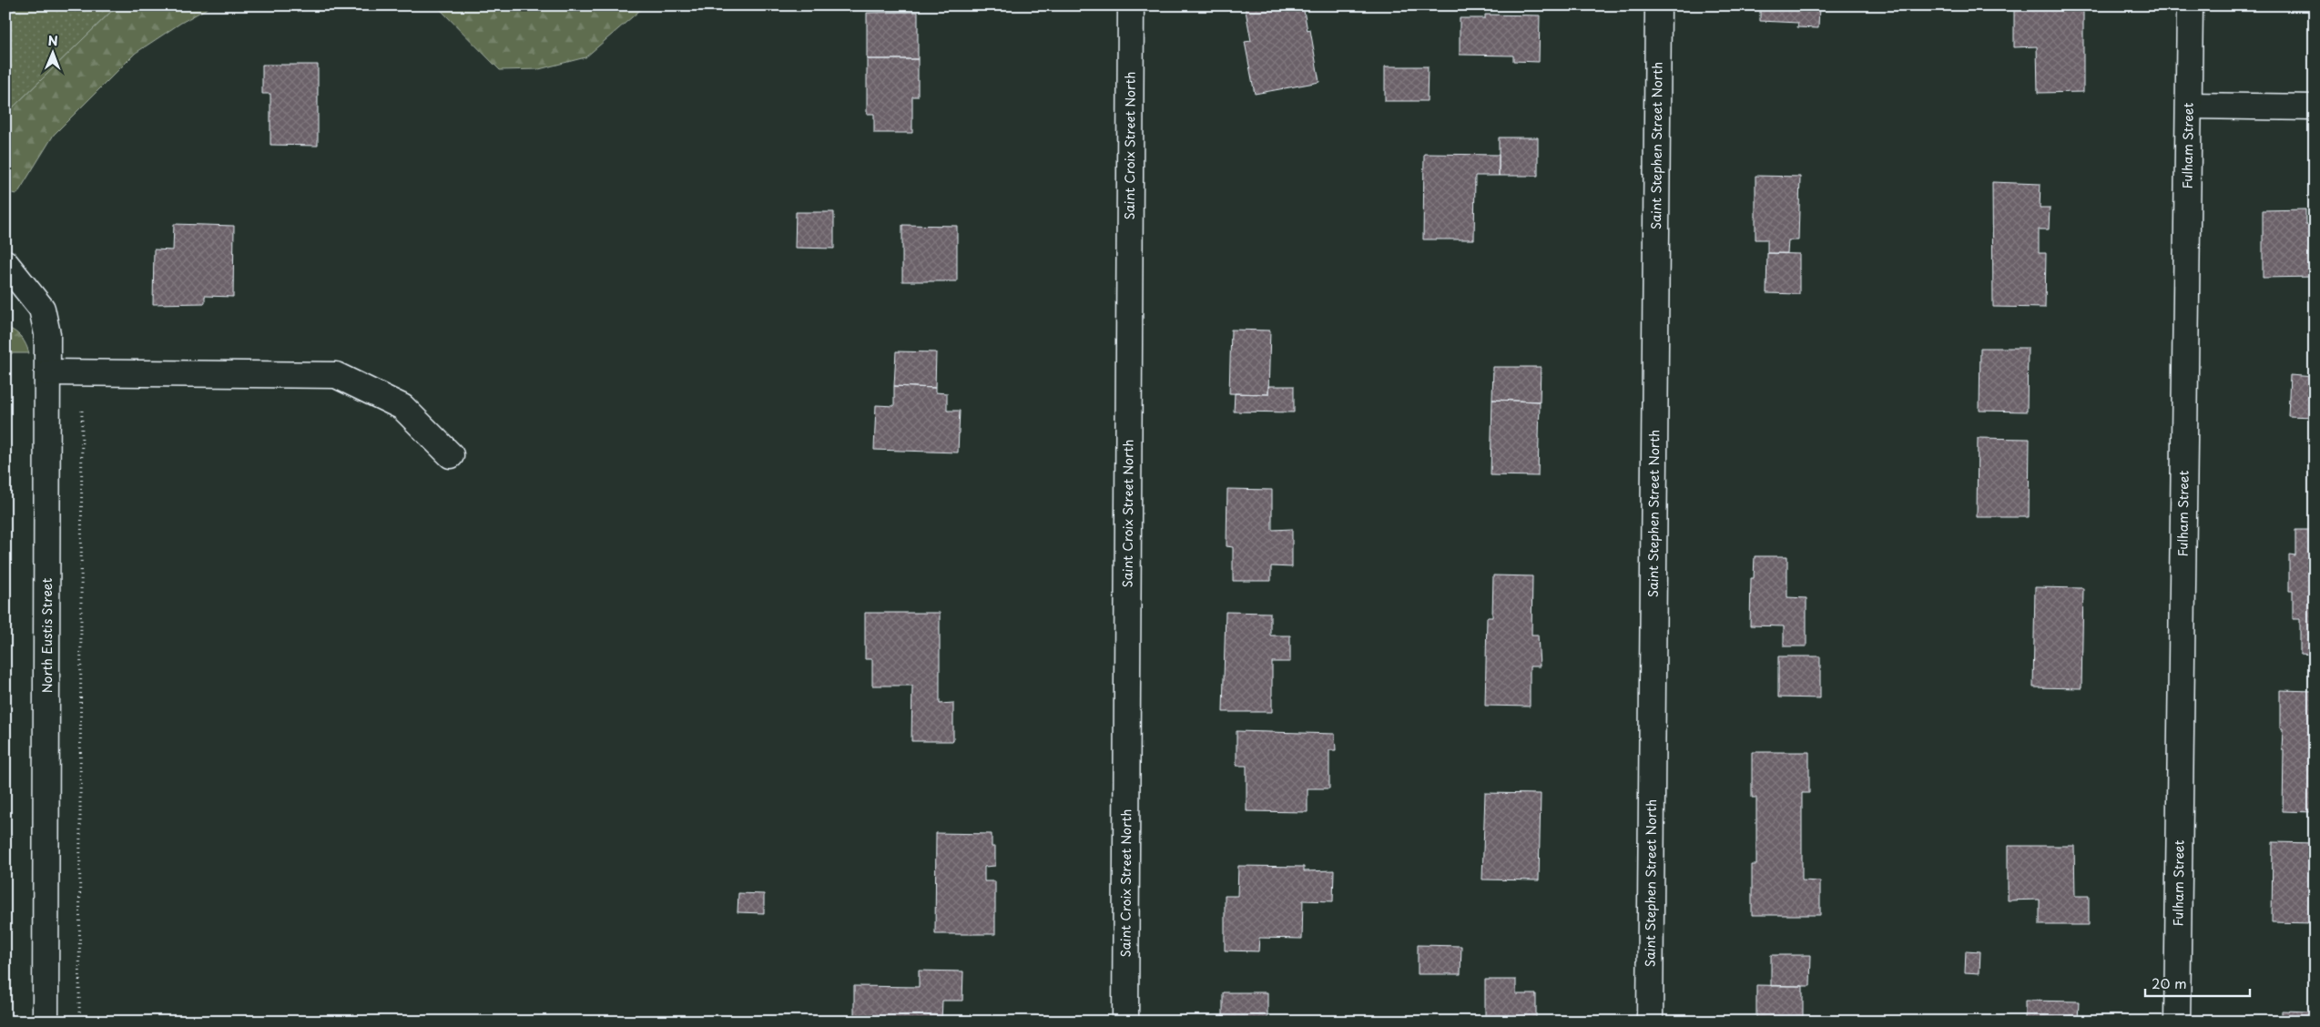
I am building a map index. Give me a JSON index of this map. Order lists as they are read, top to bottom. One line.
{"streets":{"street":["Saint Croix Street North","Saint Stephen Street North","Fulham Street","North Eustis Street"]},"scale_bar":"20 m","north":"top"}
